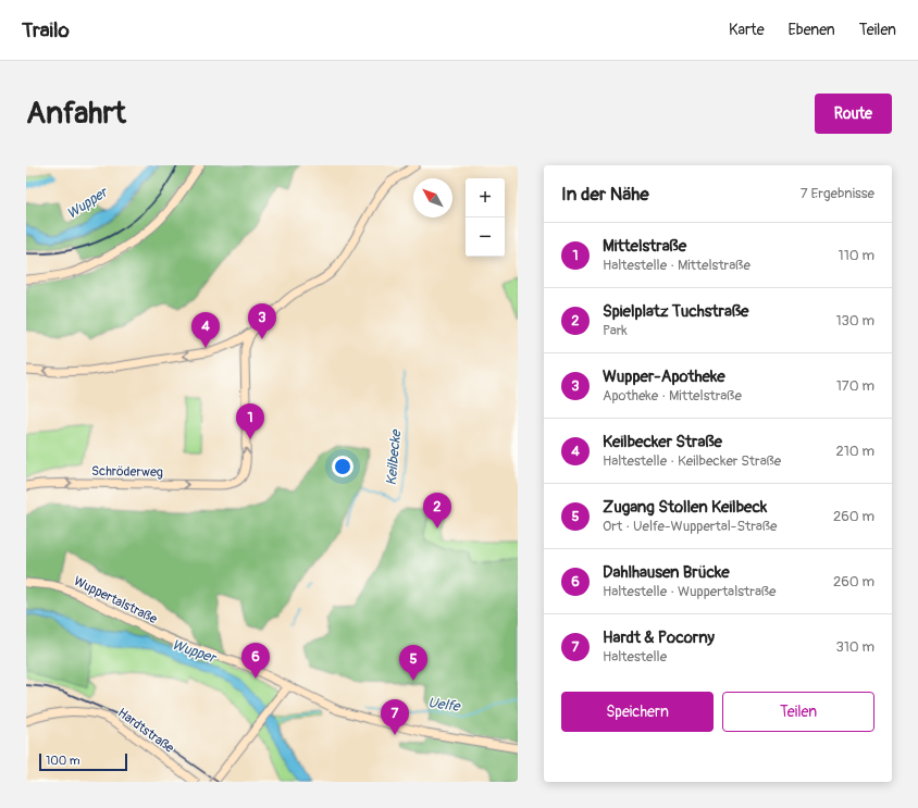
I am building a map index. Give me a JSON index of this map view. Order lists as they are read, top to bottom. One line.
{"streets":{"main road":["Schröderweg","Wuppertalstraße","Hardtstraße"]},"water":["Wupper","Keilbecke","Uelfe"],"scale_bar":"100 m","north":"top left","page":{"header":"Trailo","nav":["Karte","Ebenen","Teilen"],"buttons":["Route",["Speichern","Teilen"]],"title":"Anfahrt","heading":["In der Nähe","7 Ergebnisse"],"map_buttons":["+","−"],"list":[{"mark":"1","name":"Mittelstraße","note":"Haltestelle · Mittelstraße","value":"110 m"},{"mark":"2","name":"Spielplatz Tuchstraße","note":"Park","value":"130 m"},{"mark":"3","name":"Wupper-Apotheke","note":"Apotheke · Mittelstraße","value":"170 m"},{"mark":"4","name":"Keilbecker Straße","note":"Haltestelle · Keilbecker Straße","value":"210 m"},{"mark":"5","name":"Zugang Stollen Keilbeck","note":"Ort · Uelfe-Wuppertal-Straße","value":"260 m"},{"mark":"6","name":"Dahlhausen Brücke","note":"Haltestelle · Wuppertalstraße","value":"260 m"},{"mark":"7","name":"Hardt & Pocorny","note":"Haltestelle","value":"310 m"}],"pins":["3","4","1","2","6","5","7"],"scale":"100 m"}}
